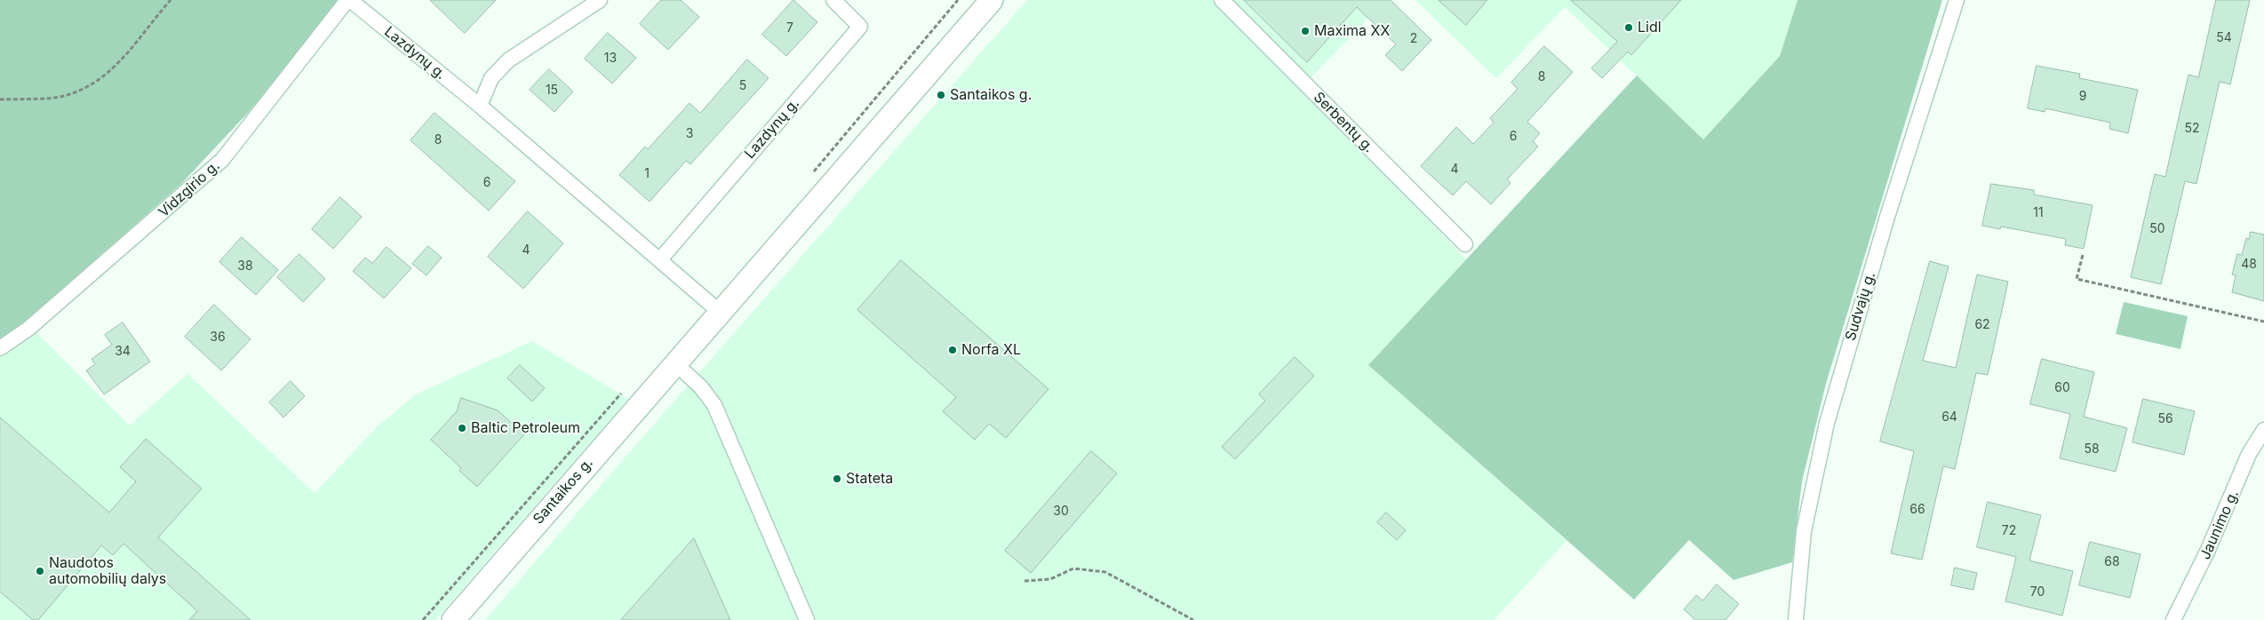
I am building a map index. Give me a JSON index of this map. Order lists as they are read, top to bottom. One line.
{"streets":{"main road":["Santaikos g."],"street":["Lazdynų g.","Serbentų g.","Vidzgirio g.","Sudvajų g.","Jaunimo g."]},"crossings":[["Lazdynų g.","Vidzgirio g."],["Lazdynų g.","Santaikos g."]],"places":["Lidl","Maxima XX","Santaikos g.","Norfa XL","Baltic Petroleum","Stateta","Naudotos automobilių dalys"],"house_numbers":["7","54","2","13","8","5","15","9","52","3","6","8","4","1","6","11","50","4","48","38","62","36","34","60","64","56","58","66","30","72","68","70"]}
